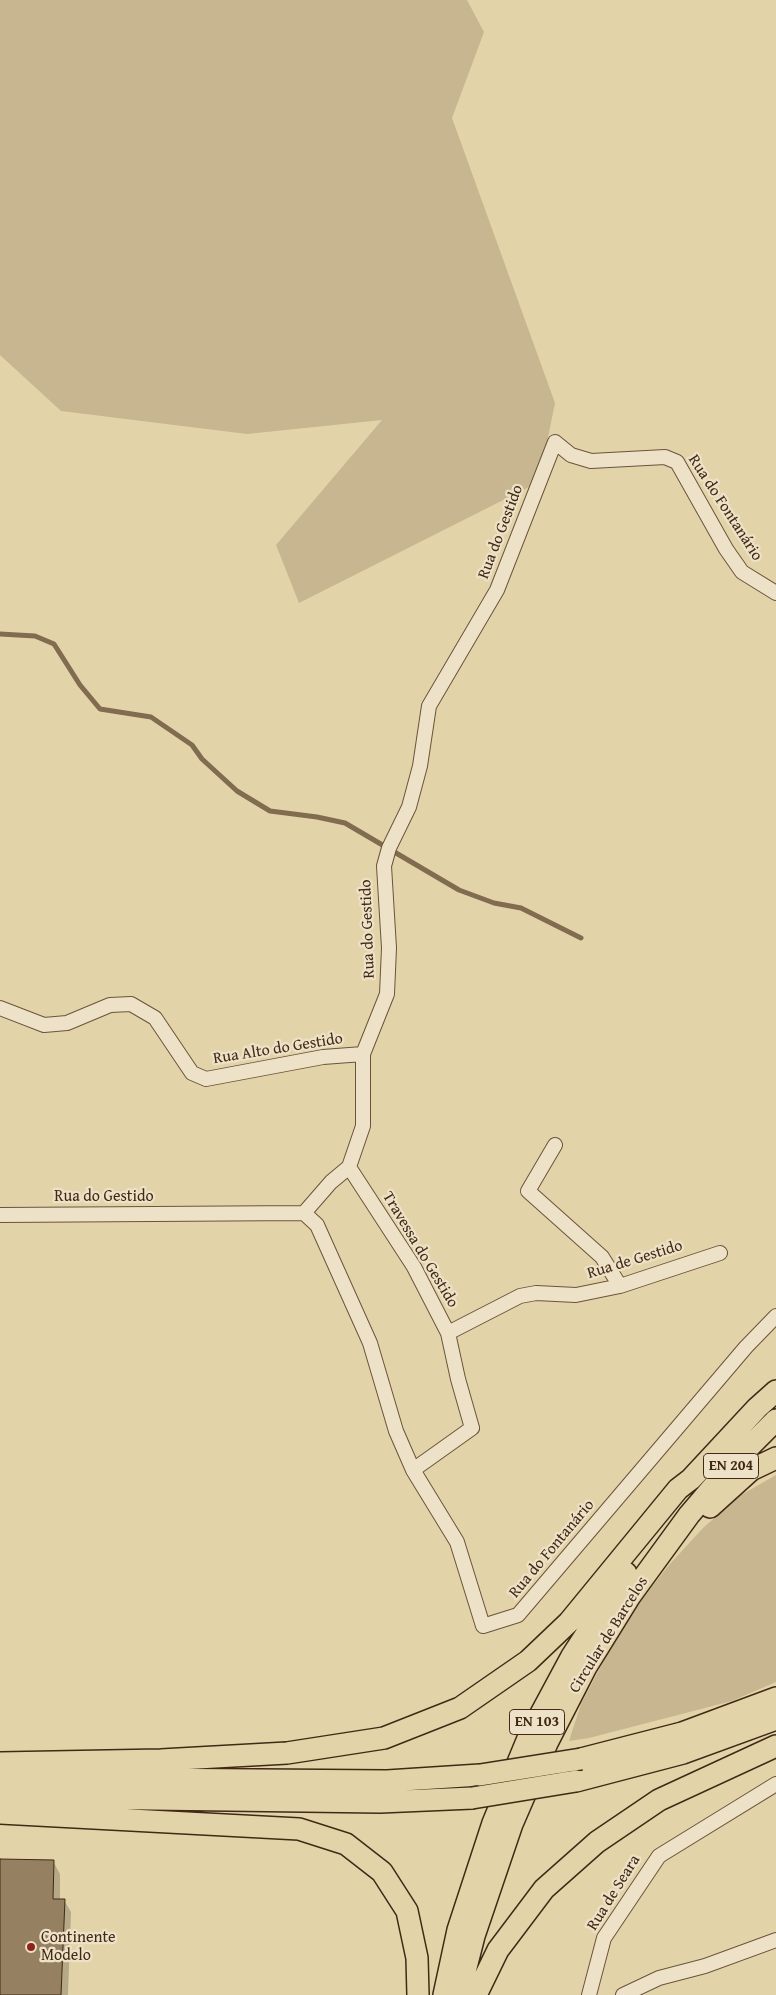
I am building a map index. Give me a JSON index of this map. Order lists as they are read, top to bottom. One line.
{"streets":{"main road":["EN 204","Circular de Barcelos","EN 103"],"street":["Rua do Fontanário","Rua do Gestido","Rua Alto do Gestido","Travessa do Gestido","Rua de Gestido","Rua de Seara"]},"crossings":[["Rua do Fontanário","Rua do Gestido"],["Rua do Fontanário","Travessa do Gestido"],["Rua do Gestido","Rua Alto do Gestido"],["Rua do Gestido","Travessa do Gestido"],["Travessa do Gestido","Rua de Gestido"]],"places":["Continente Modelo"]}
